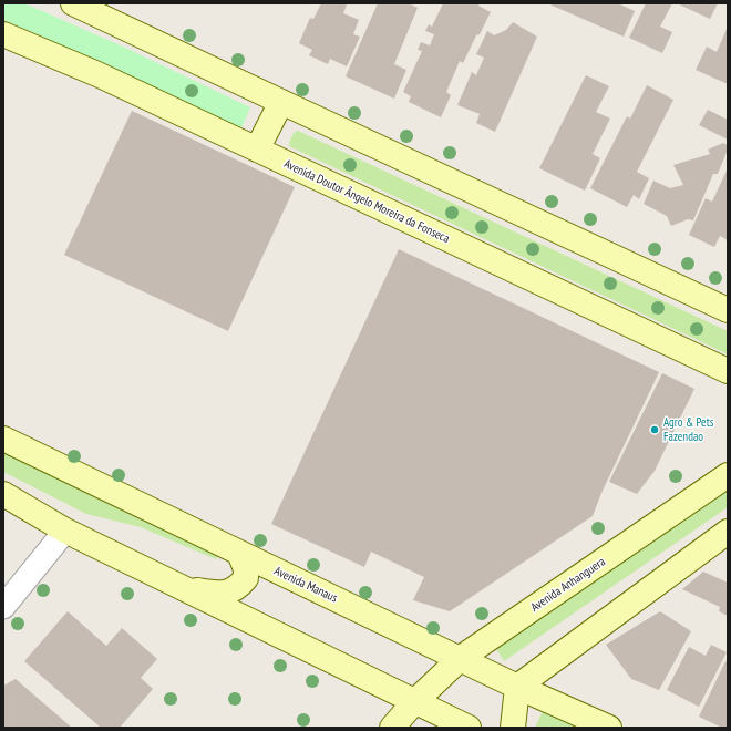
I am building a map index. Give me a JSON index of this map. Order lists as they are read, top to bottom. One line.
{"streets":{"street":["Avenida Doutor Ângelo Moreira da Fonseca","Avenida Manaus","Avenida Anhanguera"]},"crossings":[["Avenida Manaus","Avenida Anhanguera"]],"places":["Agro & Pets Fazendao"]}
